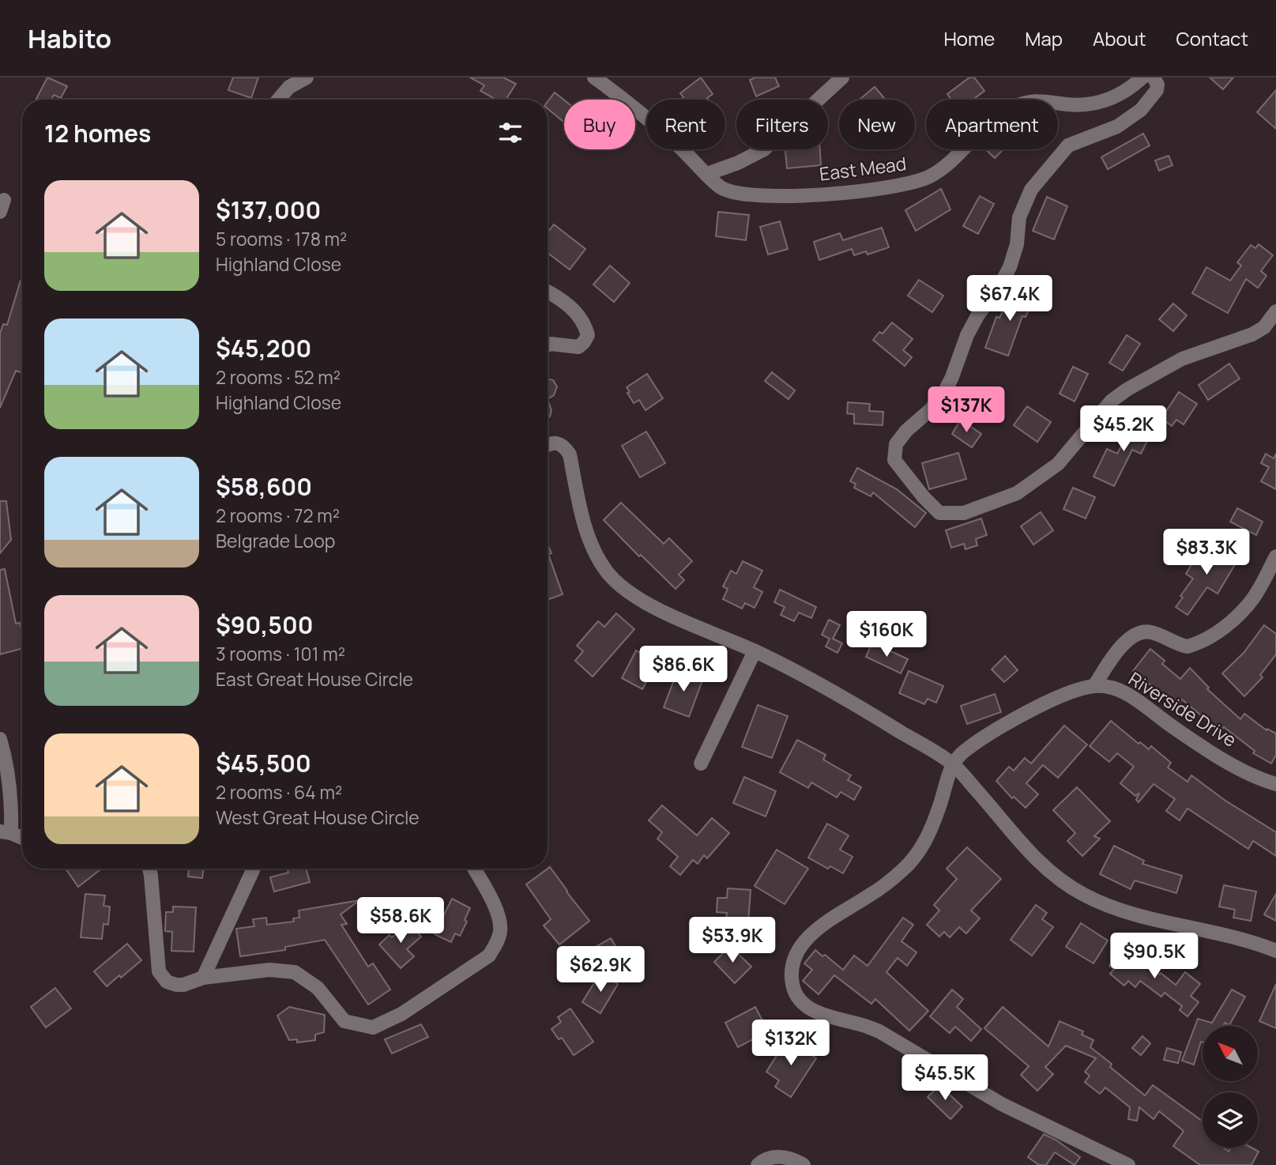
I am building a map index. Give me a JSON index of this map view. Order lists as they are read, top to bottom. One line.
{"streets":{"street":["East Mead","Riverside Drive"]},"north":"top left","page":{"header":"Habito","nav":["Home","Map","About","Contact"],"chip":["Buy","Rent","Filters","New","Apartment"],"heading":"12 homes","list":[{"name":"$137,000","note":"5 rooms · 178 m² · Highland Close"},{"name":"$45,200","note":"2 rooms · 52 m² · Highland Close"},{"name":"$58,600","note":"2 rooms · 72 m² · Belgrade Loop"},{"name":"$90,500","note":"3 rooms · 101 m² · East Great House Circle"},{"name":"$45,500","note":"2 rooms · 64 m² · West Great House Circle"}],"price":["$67.4K","$137K","$45.2K","$83.3K","$160K","$86.6K","$58.6K","$53.9K","$90.5K","$62.9K","$132K","$45.5K"]}}
